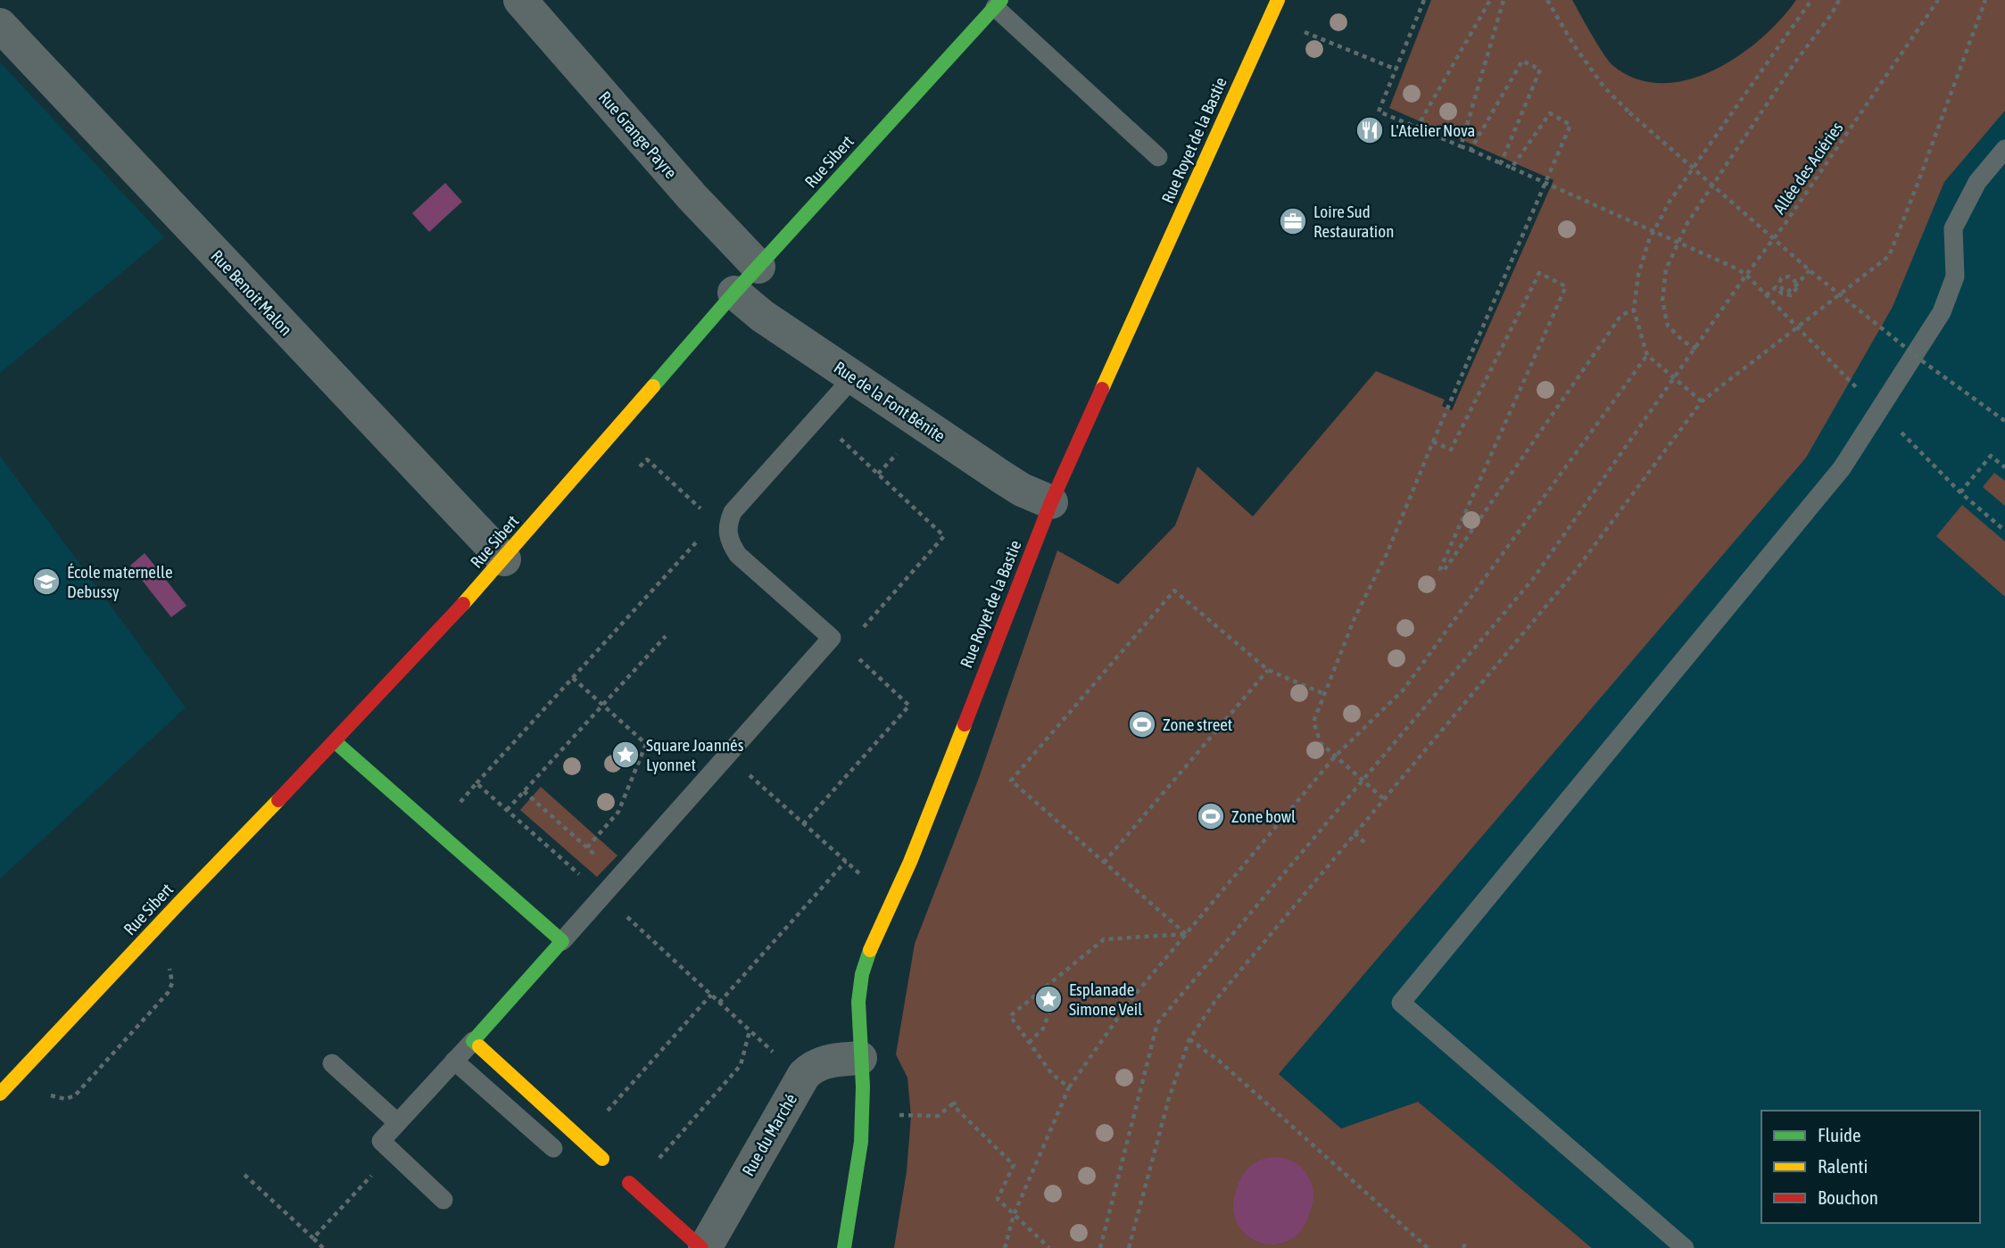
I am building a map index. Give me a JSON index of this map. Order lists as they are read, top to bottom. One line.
{"streets":{"street":["Rue Grange Payre","Rue Royet de la Bastie","Rue Sibert","Rue Benoit Malon","Rue de la Font Bénite","Rue du Marché"],"path":["Allée des Aciéries"]},"crossings":[["Rue Grange Payre","Rue Sibert"],["Rue Royet de la Bastie","Rue de la Font Bénite"],["Rue Royet de la Bastie","Rue du Marché"],["Rue Sibert","Rue Benoit Malon"],["Rue Sibert","Rue de la Font Bénite"]],"places":{"restaurant":["L'Atelier Nova"],"office":["Loire Sud Restauration"],"school or university":["École maternelle Debussy"],"sports":["Zone street","Zone bowl"],"place":["Square Joannés Lyonnet","Esplanade Simone Veil"]},"legend":["Fluide","Ralenti","Bouchon"]}
